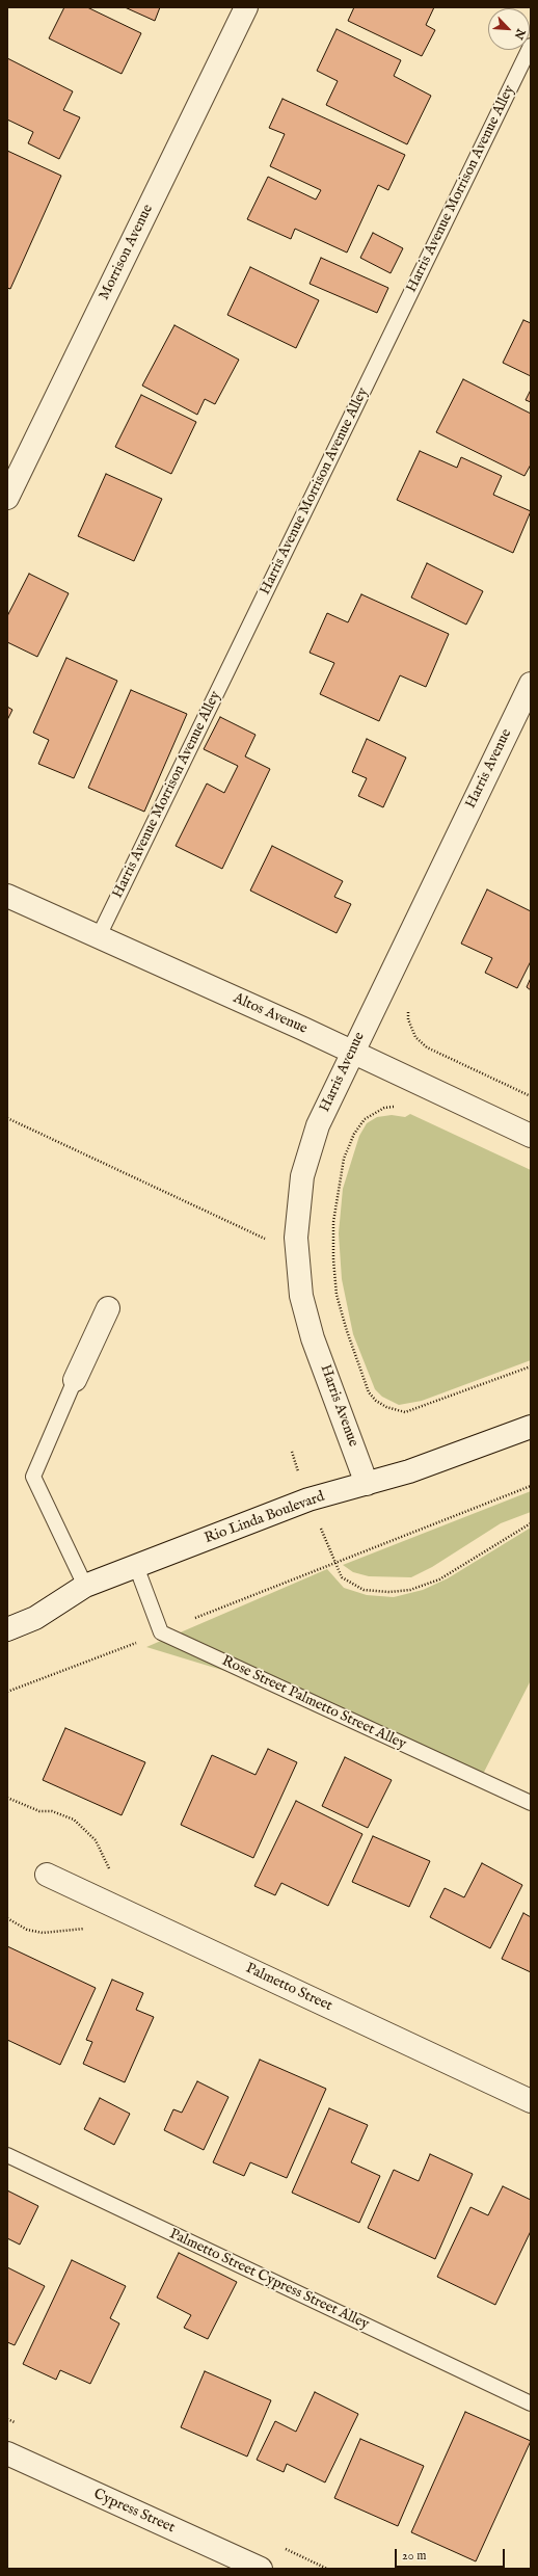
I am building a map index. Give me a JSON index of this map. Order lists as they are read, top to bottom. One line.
{"streets":{"street":["Morrison Avenue","Harris Avenue","Altos Avenue","Rio Linda Boulevard","Palmetto Street","Cypress Street"],"lane":["Harris Avenue Morrison Avenue Alley","Rose Street Palmetto Street Alley","Palmetto Street Cypress Street Alley"]},"crossings":[["Harris Avenue Morrison Avenue Alley","Altos Avenue"],["Harris Avenue","Altos Avenue"],["Harris Avenue","Rio Linda Boulevard"]],"scale_bar":"20 m","north":"bottom right"}
